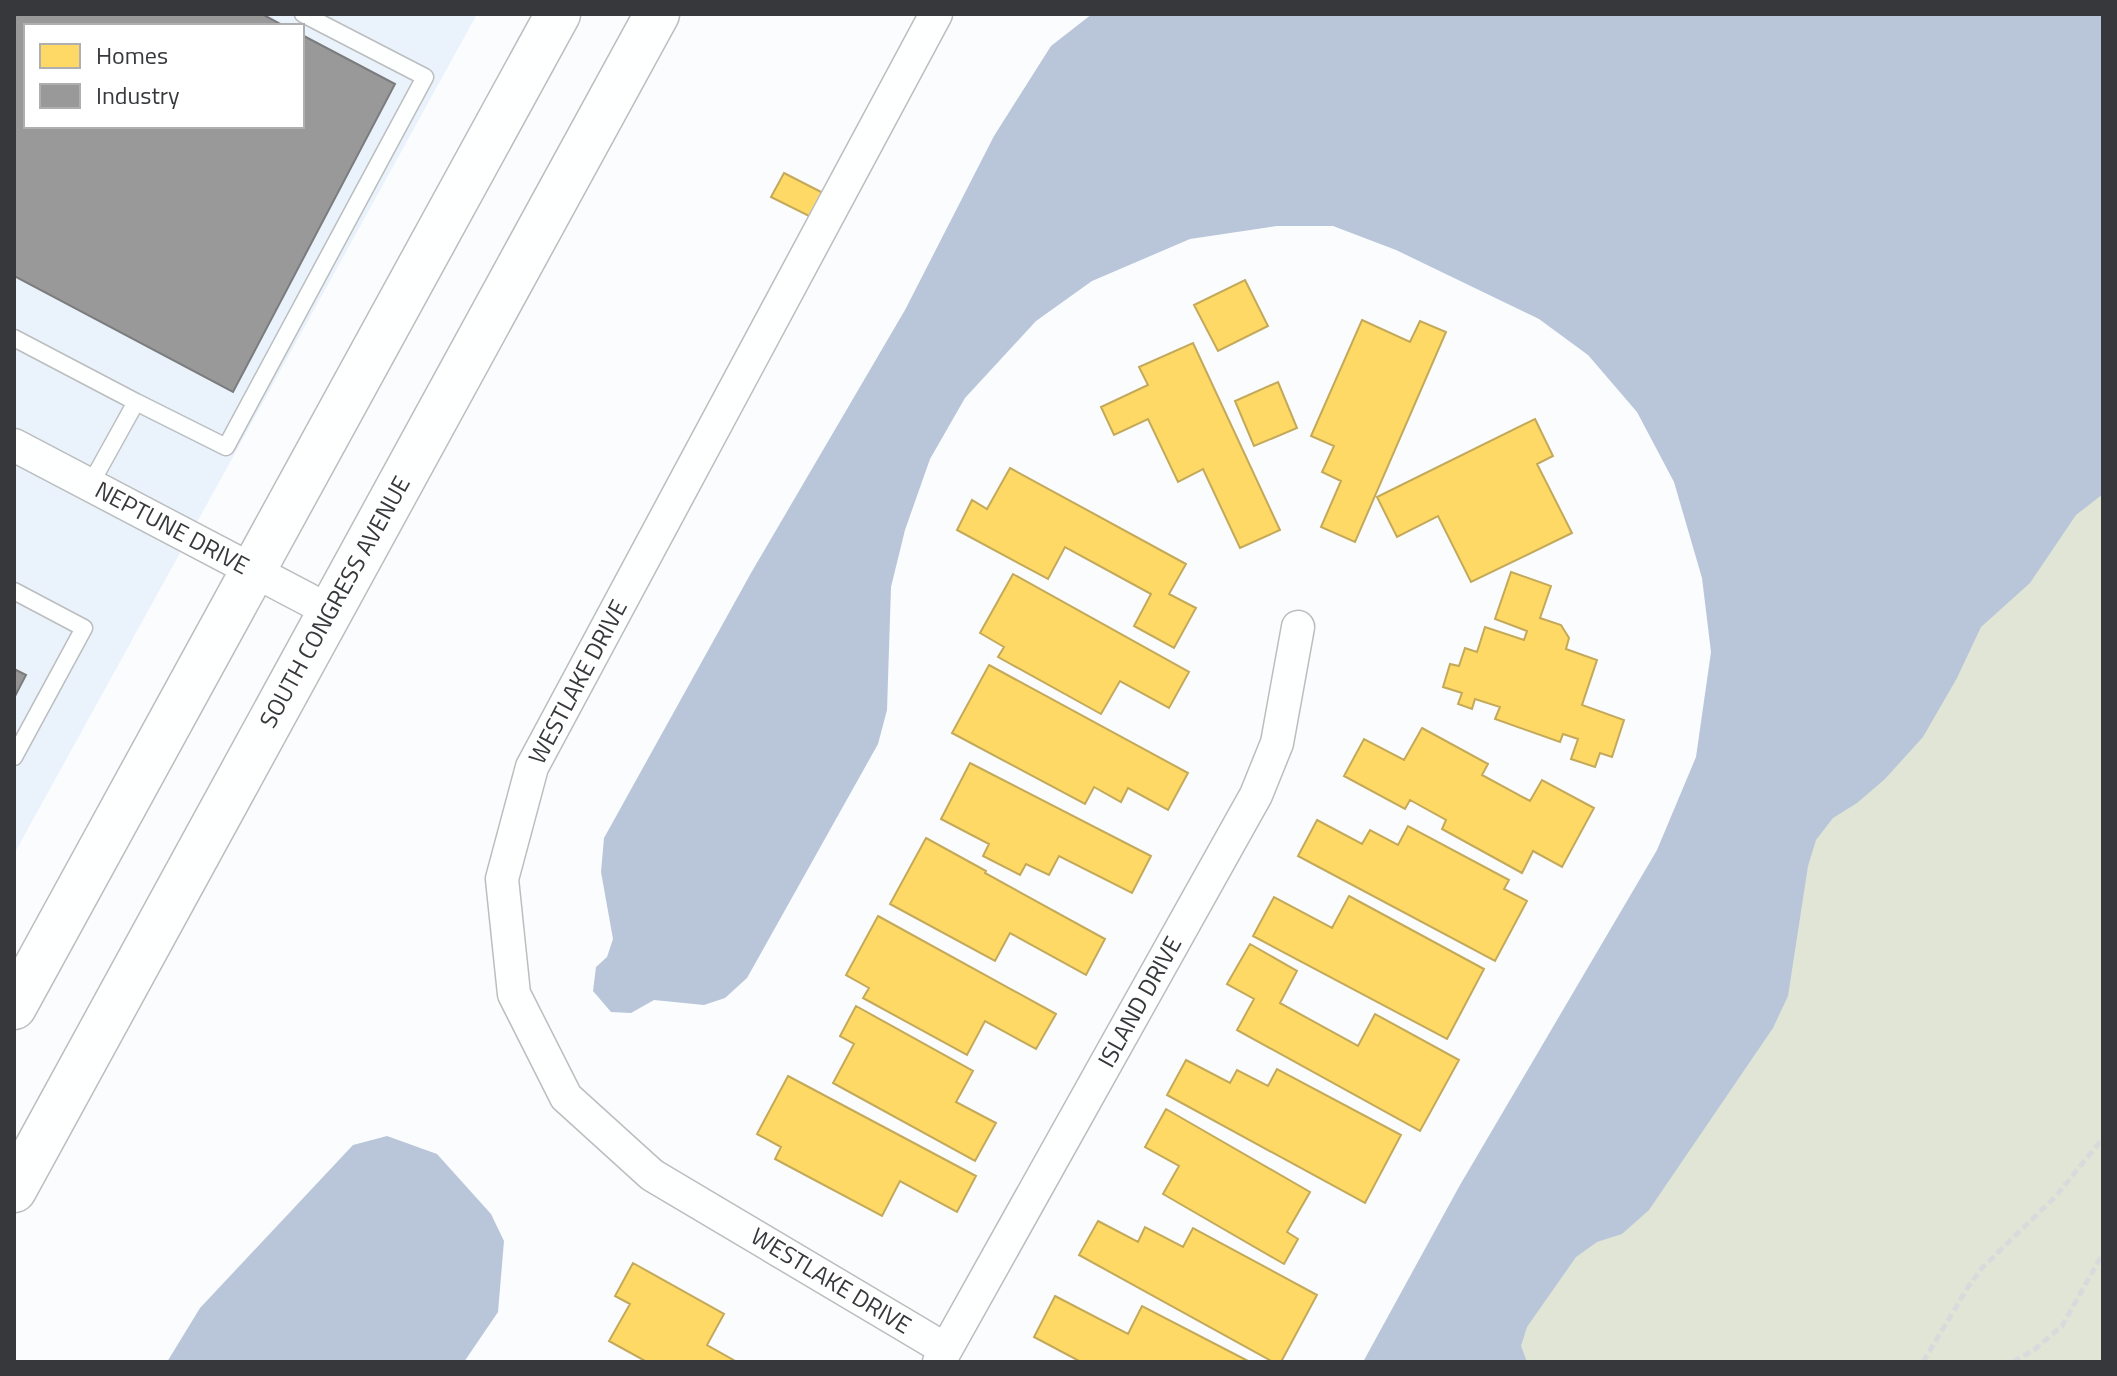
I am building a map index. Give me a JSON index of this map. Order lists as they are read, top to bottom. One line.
{"streets":{"main road":["SOUTH CONGRESS AVENUE"],"street":["NEPTUNE DRIVE","WESTLAKE DRIVE","ISLAND DRIVE"]},"crossings":[["NEPTUNE DRIVE","SOUTH CONGRESS AVENUE"],["WESTLAKE DRIVE","ISLAND DRIVE"]],"legend":["Homes","Industry"]}
